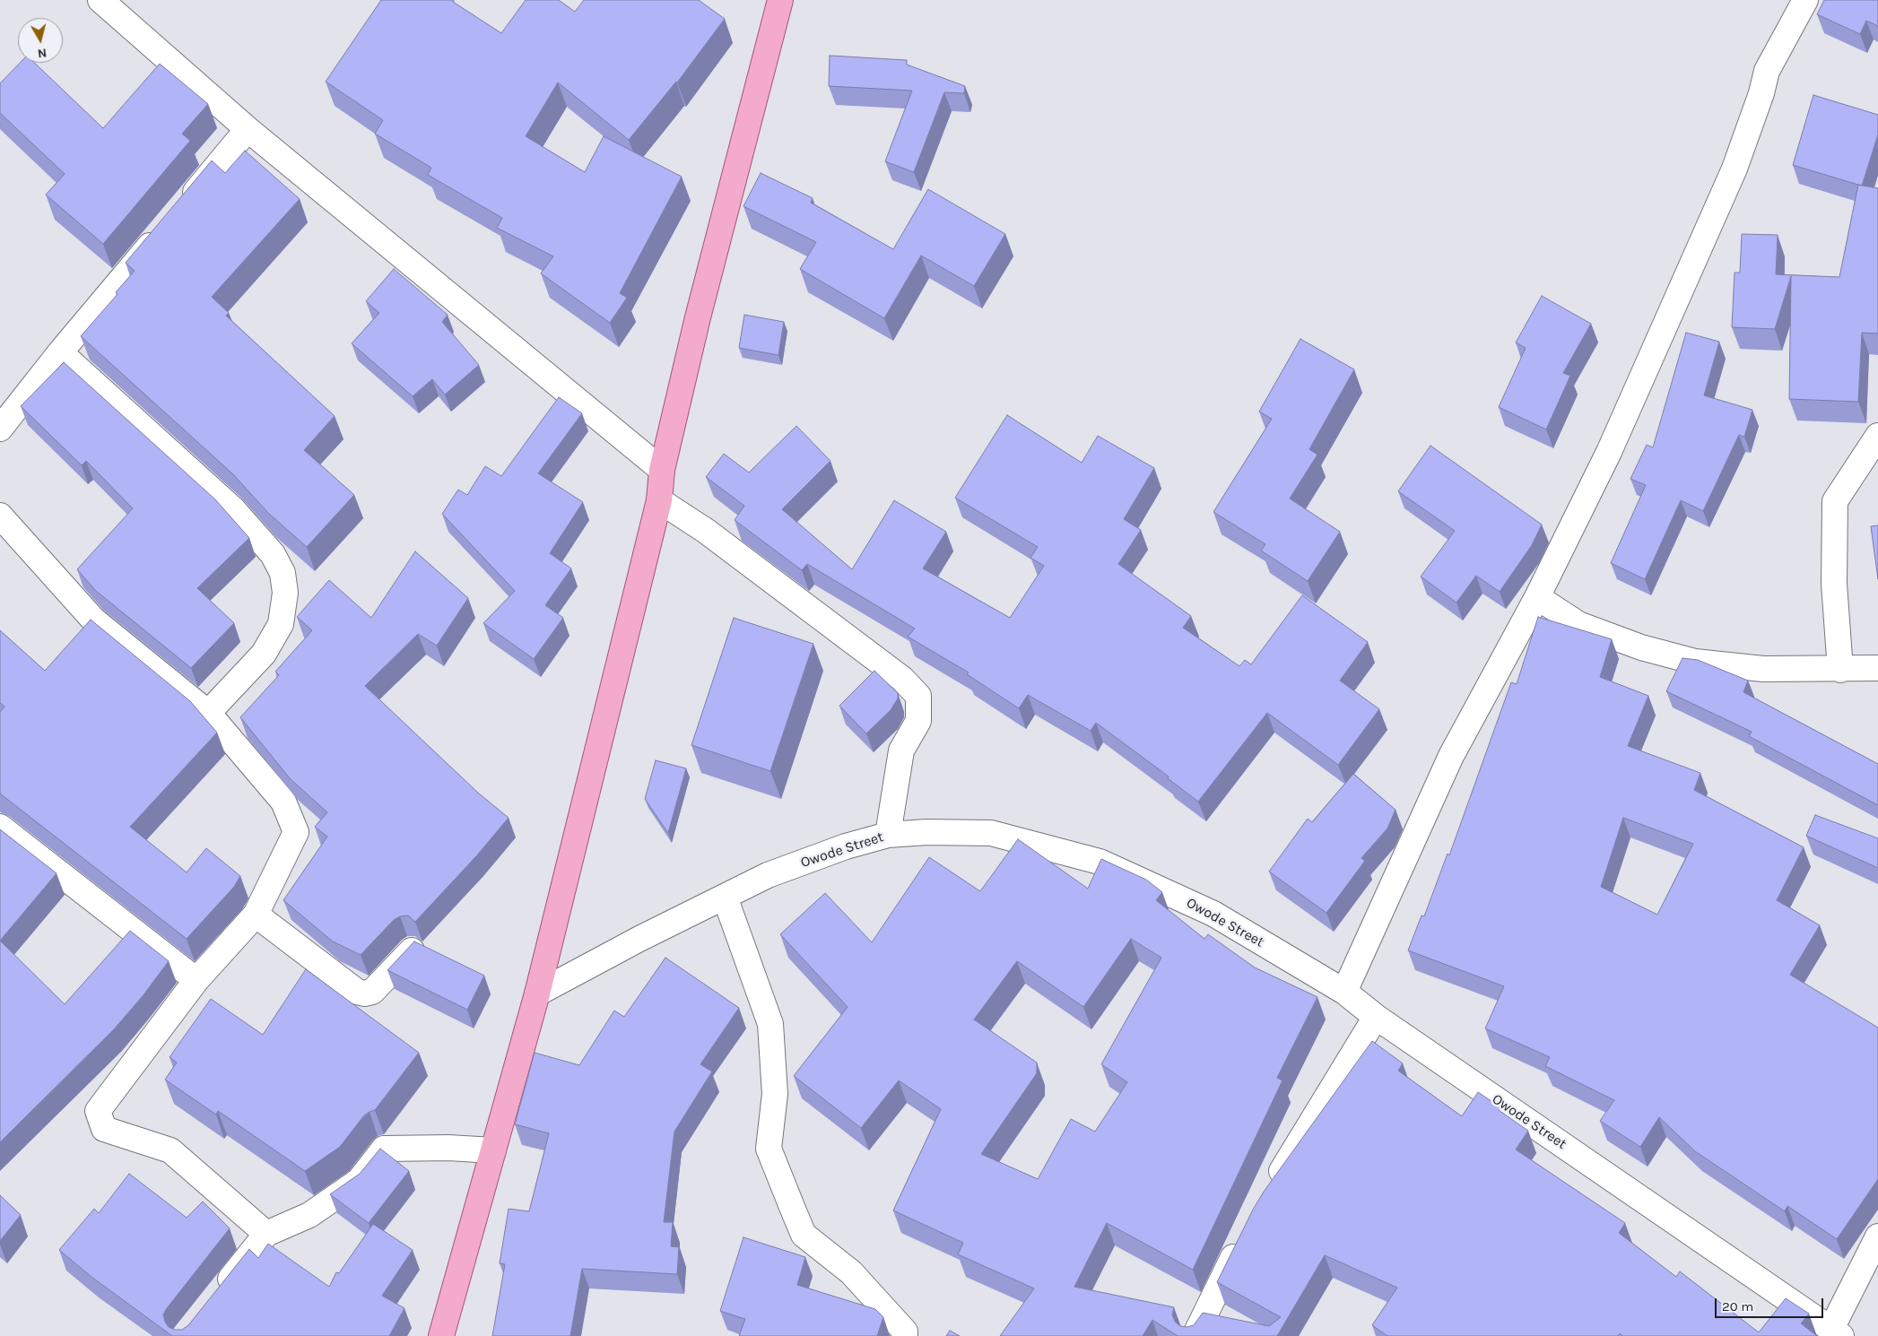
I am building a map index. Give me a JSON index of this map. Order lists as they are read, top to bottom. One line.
{"streets":{"street":["Owode Street"]},"scale_bar":"20 m","north":"bottom"}
